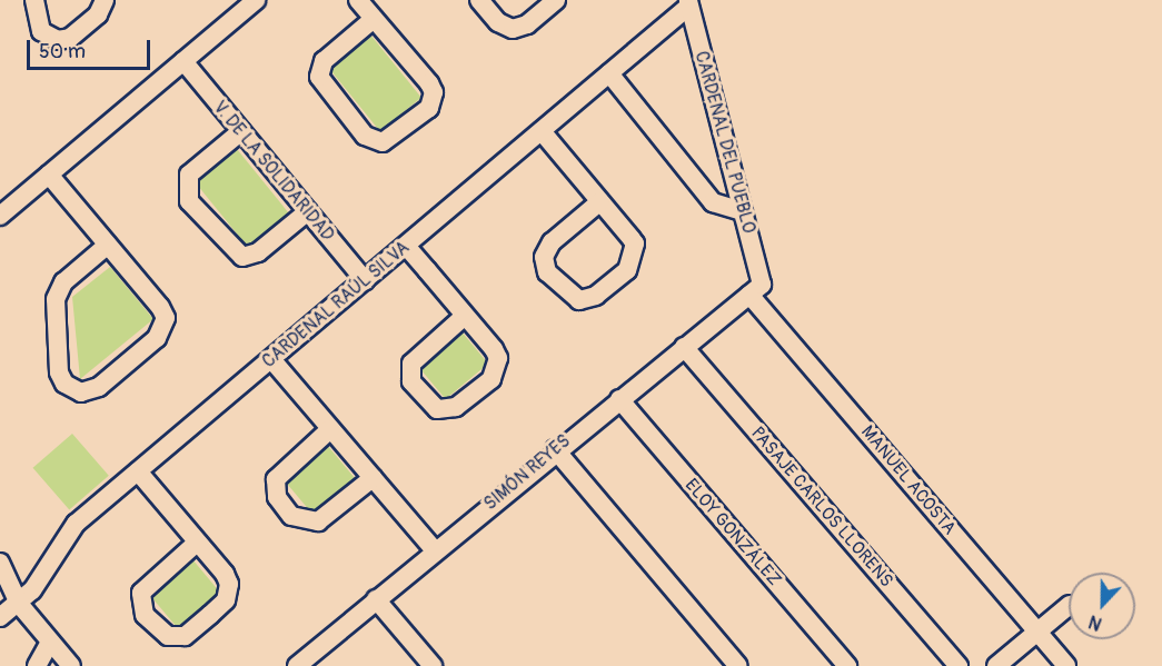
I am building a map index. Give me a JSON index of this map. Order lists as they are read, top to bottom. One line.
{"streets":{"street":["CARDENAL DEL PUEBLO","V. DE LA SOLIDARIDAD","CARDENAL RAÚL SILVA","SIMÓN REYES","MANUEL ACOSTA","PASAJE CARLOS LLORENS","ELOY GONZÁLEZ"]},"crossings":[["CARDENAL DEL PUEBLO","CARDENAL RAÚL SILVA"],["CARDENAL DEL PUEBLO","SIMÓN REYES"],["CARDENAL DEL PUEBLO","MANUEL ACOSTA"],["V. DE LA SOLIDARIDAD","CARDENAL RAÚL SILVA"],["SIMÓN REYES","MANUEL ACOSTA"],["SIMÓN REYES","PASAJE CARLOS LLORENS"],["SIMÓN REYES","ELOY GONZÁLEZ"]],"scale_bar":"50 m","north":"bottom"}
